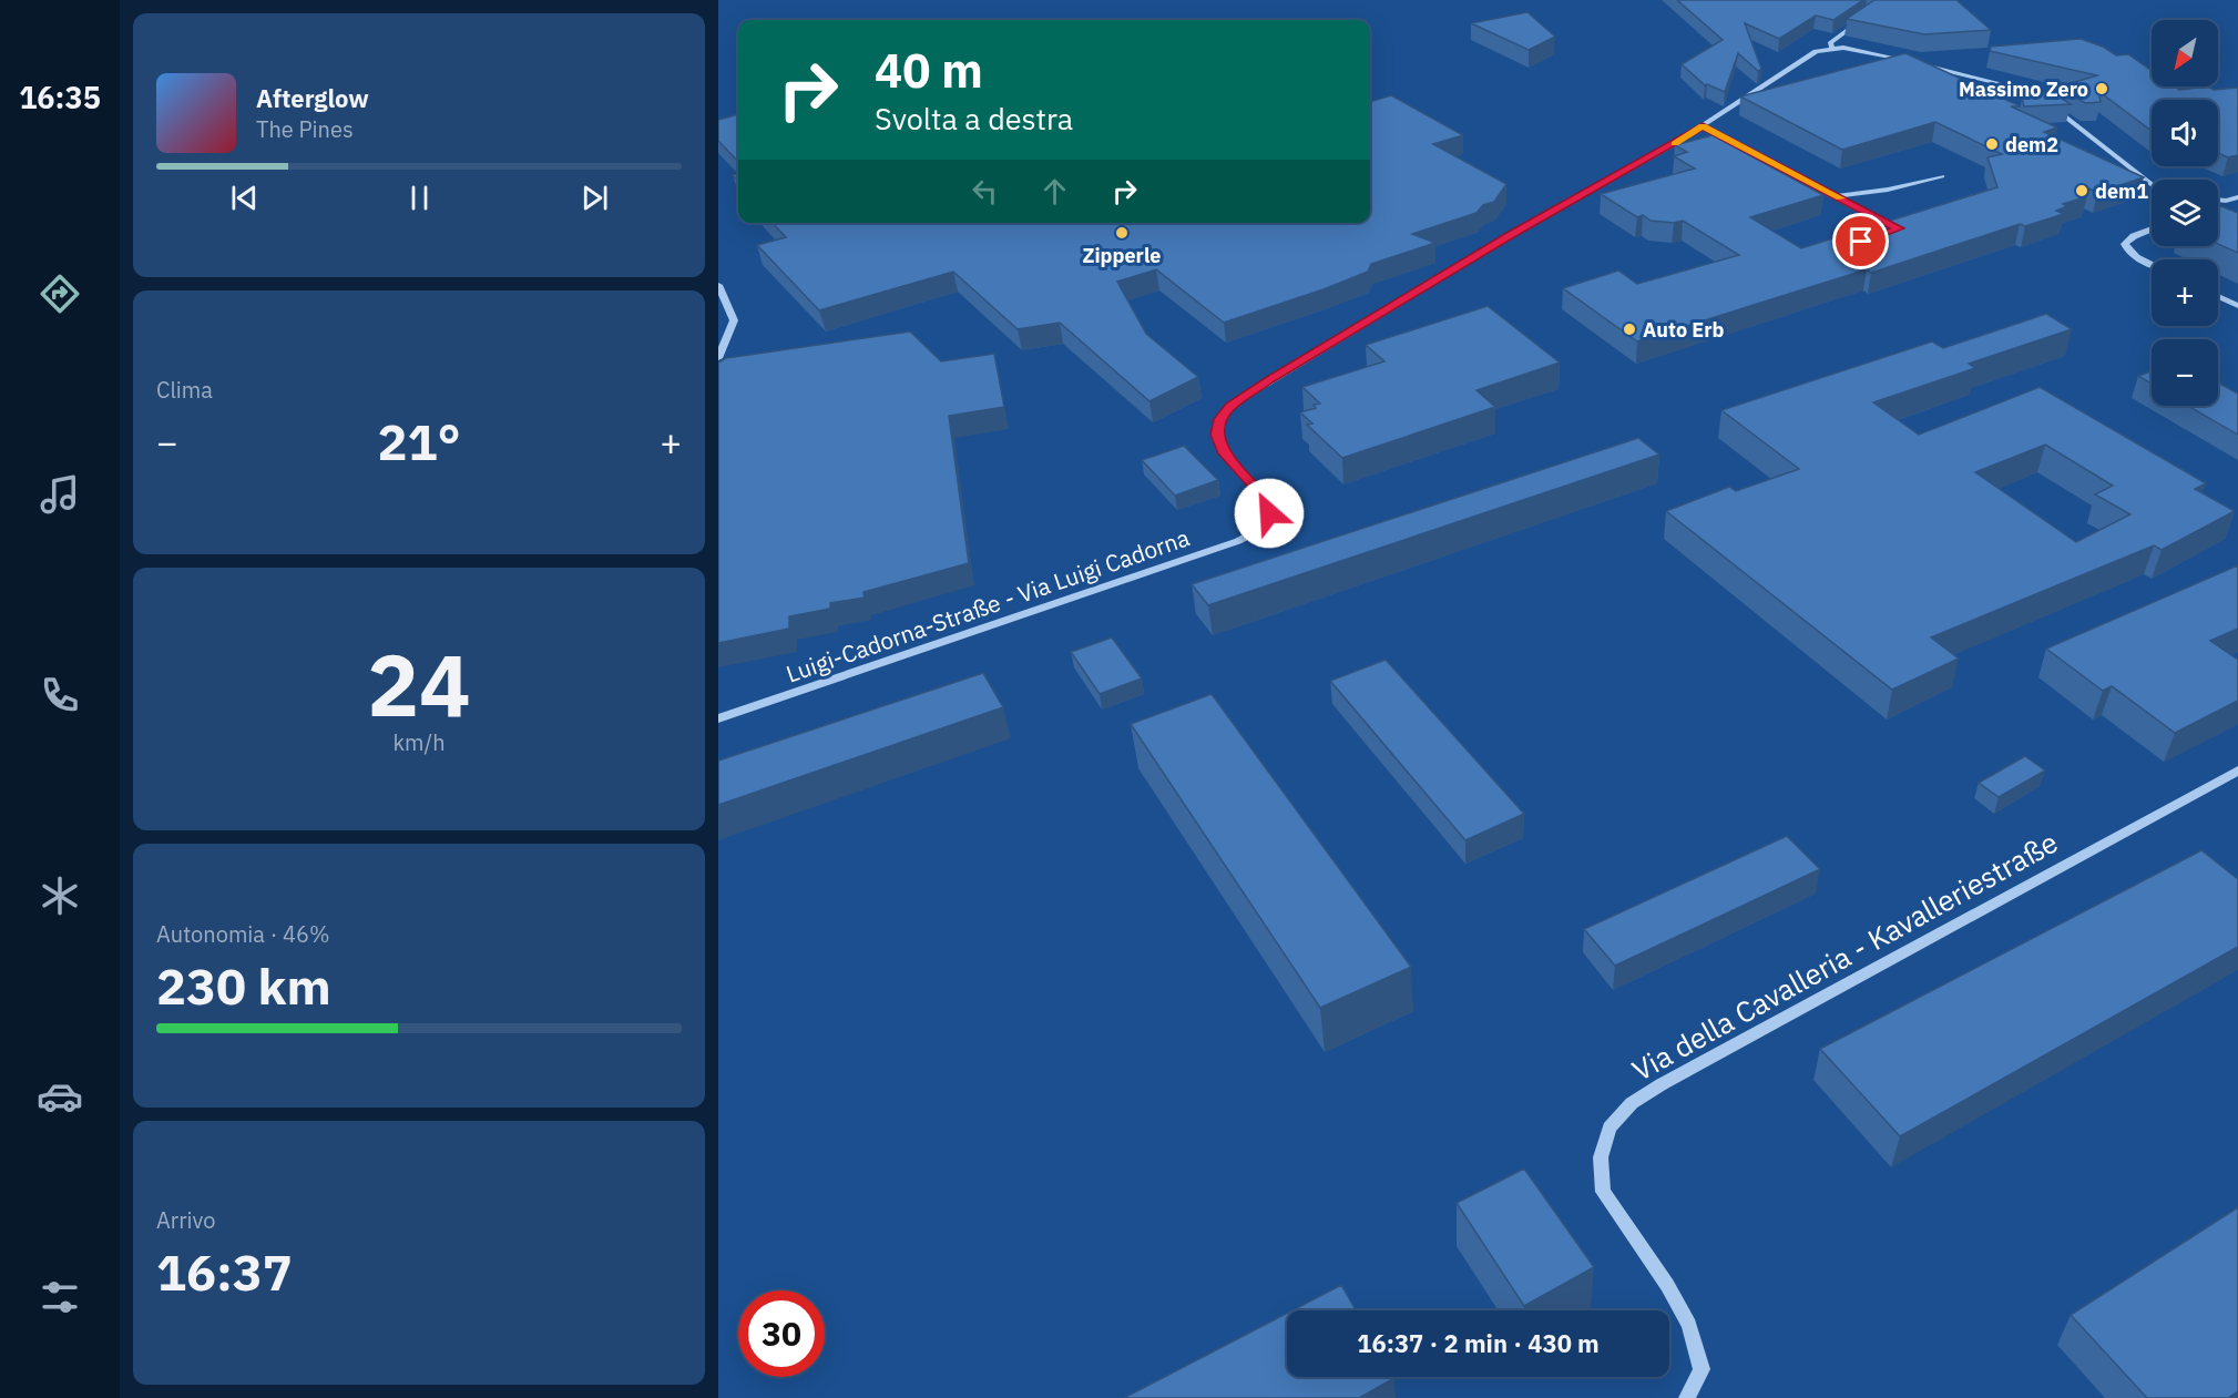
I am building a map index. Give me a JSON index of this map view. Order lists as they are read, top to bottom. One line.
{"streets":{"street":["Luigi-Cadorna-Straße - Via Luigi Cadorna","Via della Cavalleria - Kavalleriestraße"]},"places":["Massimo Zero","dem2","dem1","Zipperle","Auto Erb"],"north":"bottom left","page":{"tabs":"16:35","map_buttons":["+","−"],"turn":["40 m","Svolta a destra"],"song":["Afterglow","The Pines"],"tile":["Clima",["24","km/h"],["Autonomia · 46%","230 km"],["Arrivo","16:37"]],"heat":["−","21°","+"],"limit":"30","trip":"16:37 · 2 min · 430 m"}}
